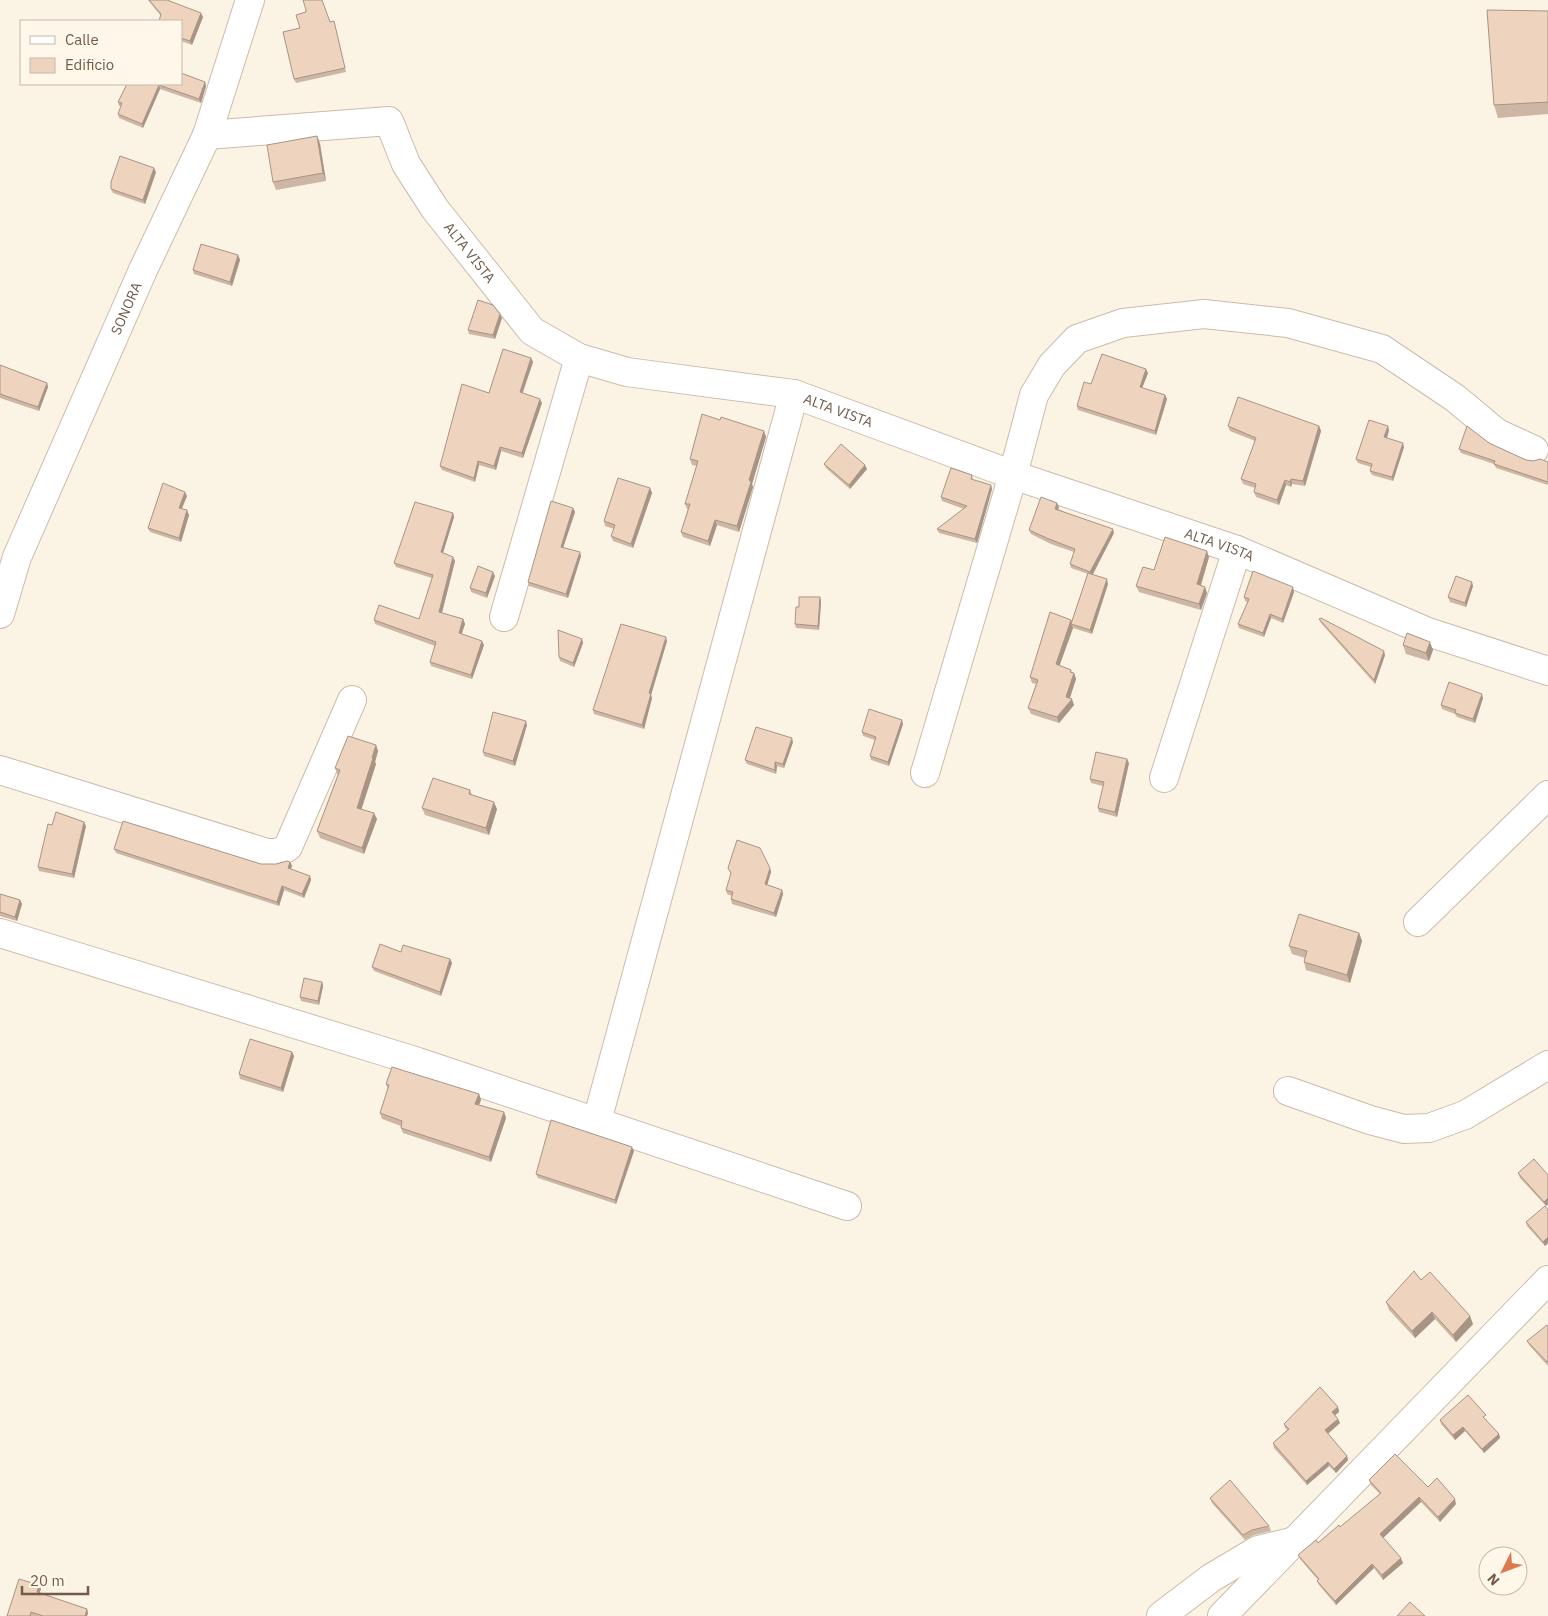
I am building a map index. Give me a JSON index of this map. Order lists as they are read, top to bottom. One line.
{"streets":{"street":["ALTA VISTA","SONORA"]},"crossings":[["ALTA VISTA","SONORA"]],"legend":["Calle","Edificio"],"scale_bar":"20 m","north":"bottom left"}
